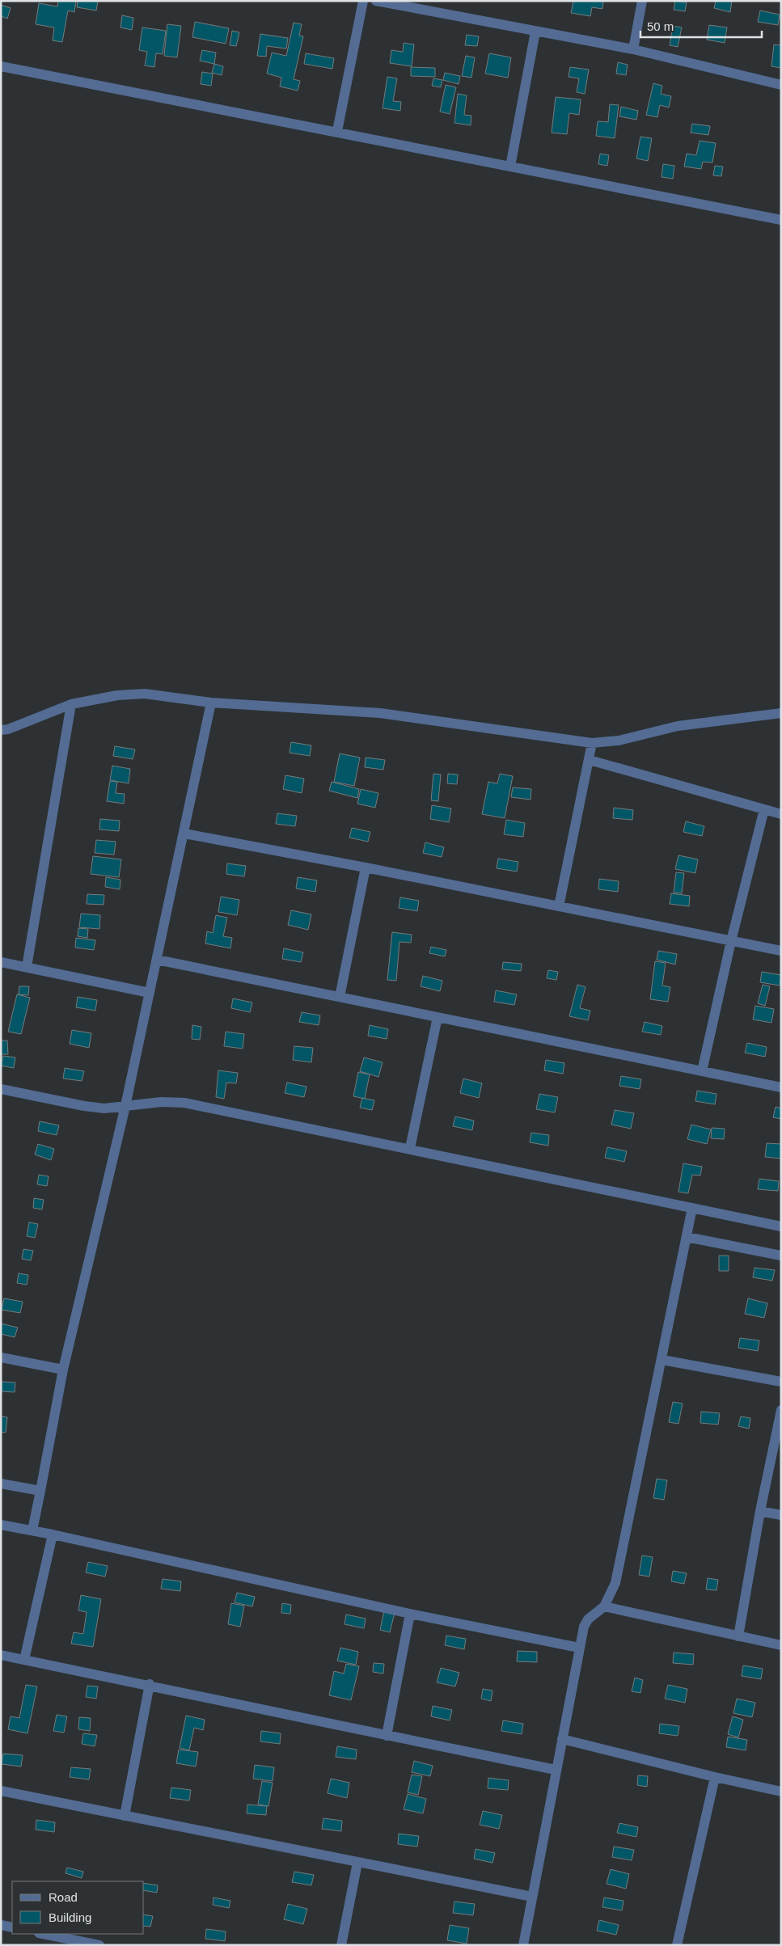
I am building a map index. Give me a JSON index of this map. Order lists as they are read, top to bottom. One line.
{"legend":["Road","Building"],"scale_bar":"50 m"}
